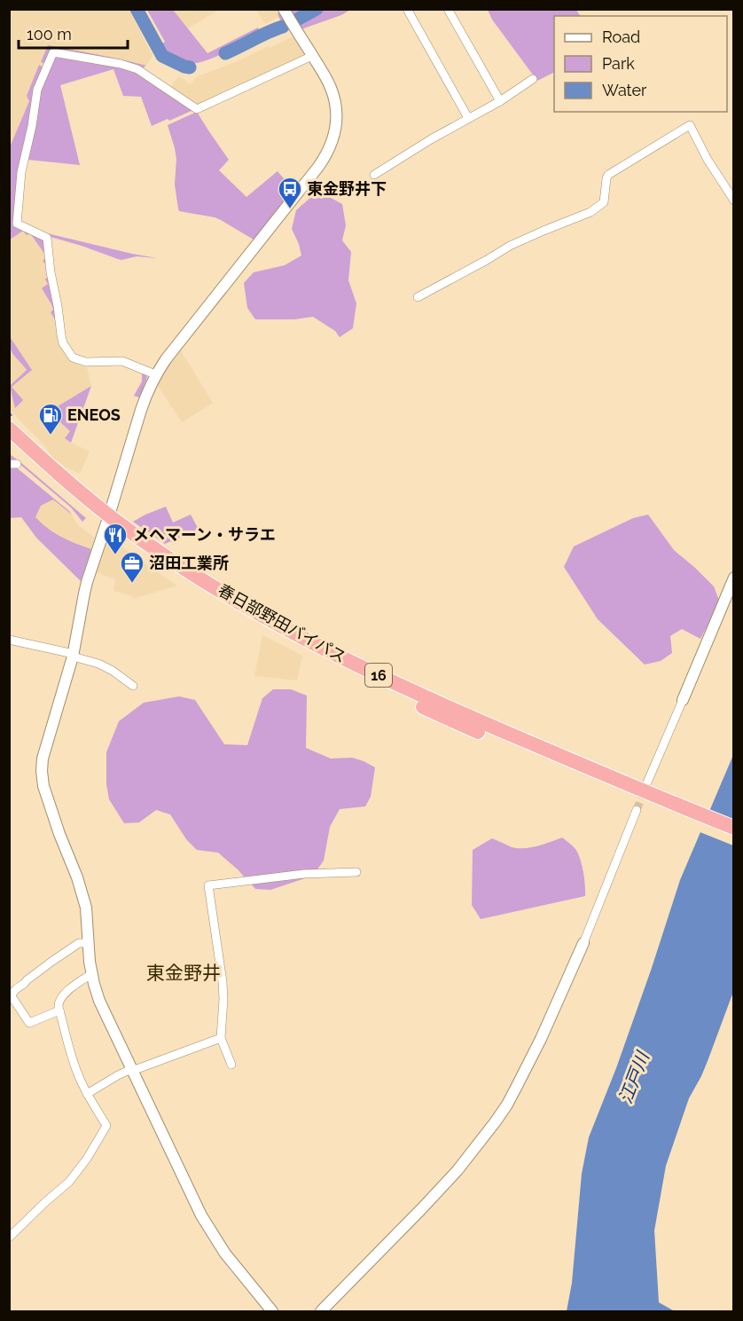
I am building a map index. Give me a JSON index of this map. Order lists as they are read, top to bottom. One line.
{"streets":{"highway":["春日部野田バイパス","16"]},"districts":["東金野井"],"water":["江戸川"],"places":{"bus stop":["東金野井下"],"fuel station":["ENEOS"],"restaurant":["メヘマーン・サラエ"],"office":["沼田工業所"]},"legend":["Road","Park","Water"],"scale_bar":"100 m"}
